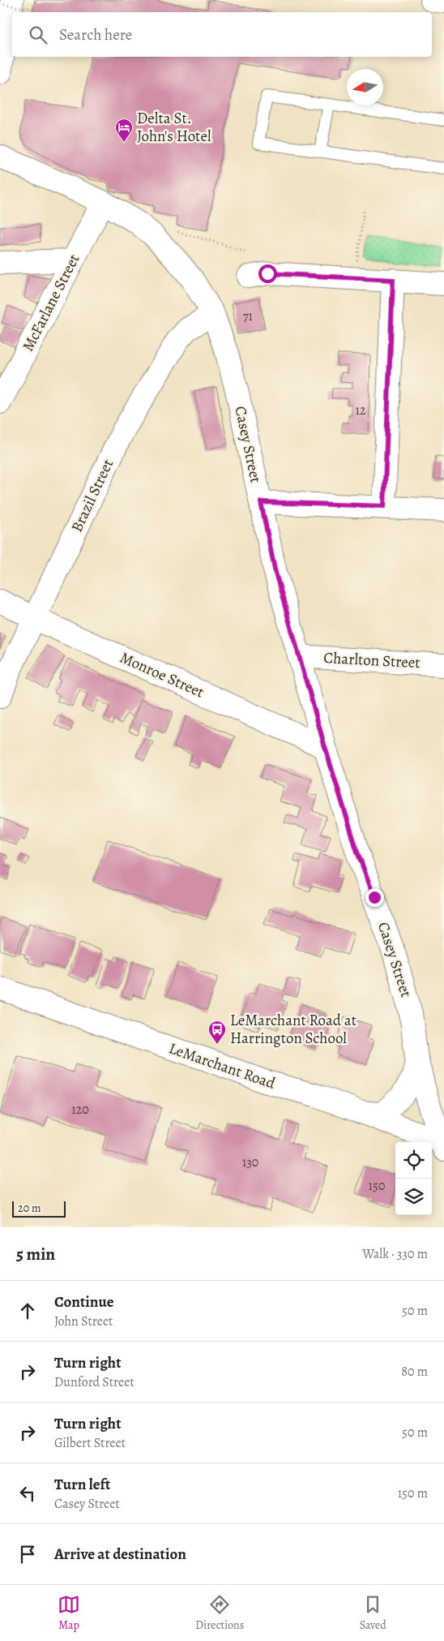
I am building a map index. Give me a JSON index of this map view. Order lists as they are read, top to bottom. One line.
{"streets":{"street":["McFarlane Street","Casey Street","Brazil Street","Charlton Street","Monroe Street","LeMarchant Road"]},"crossings":[["McFarlane Street","Casey Street"],["Casey Street","Brazil Street"],["Casey Street","Charlton Street"],["Casey Street","Monroe Street"],["Casey Street","LeMarchant Road"],["Brazil Street","Monroe Street"]],"places":{"hotel":["Delta St. John's Hotel"],"bus stop":["LeMarchant Road at Harrington School"]},"house_numbers":["71","12","120","130","150"],"scale_bar":"20 m","north":"left","page":{"search":"Search here","scale":"20 m","heading":["5 min","Walk · 330 m"],"list":[["Continue","John Street","50 m"],["Turn right","Dunford Street","80 m"],["Turn right","Gilbert Street","50 m"],["Turn left","Casey Street","150 m"],"Arrive at destination"],"nav":["Map","Directions","Saved"]}}
